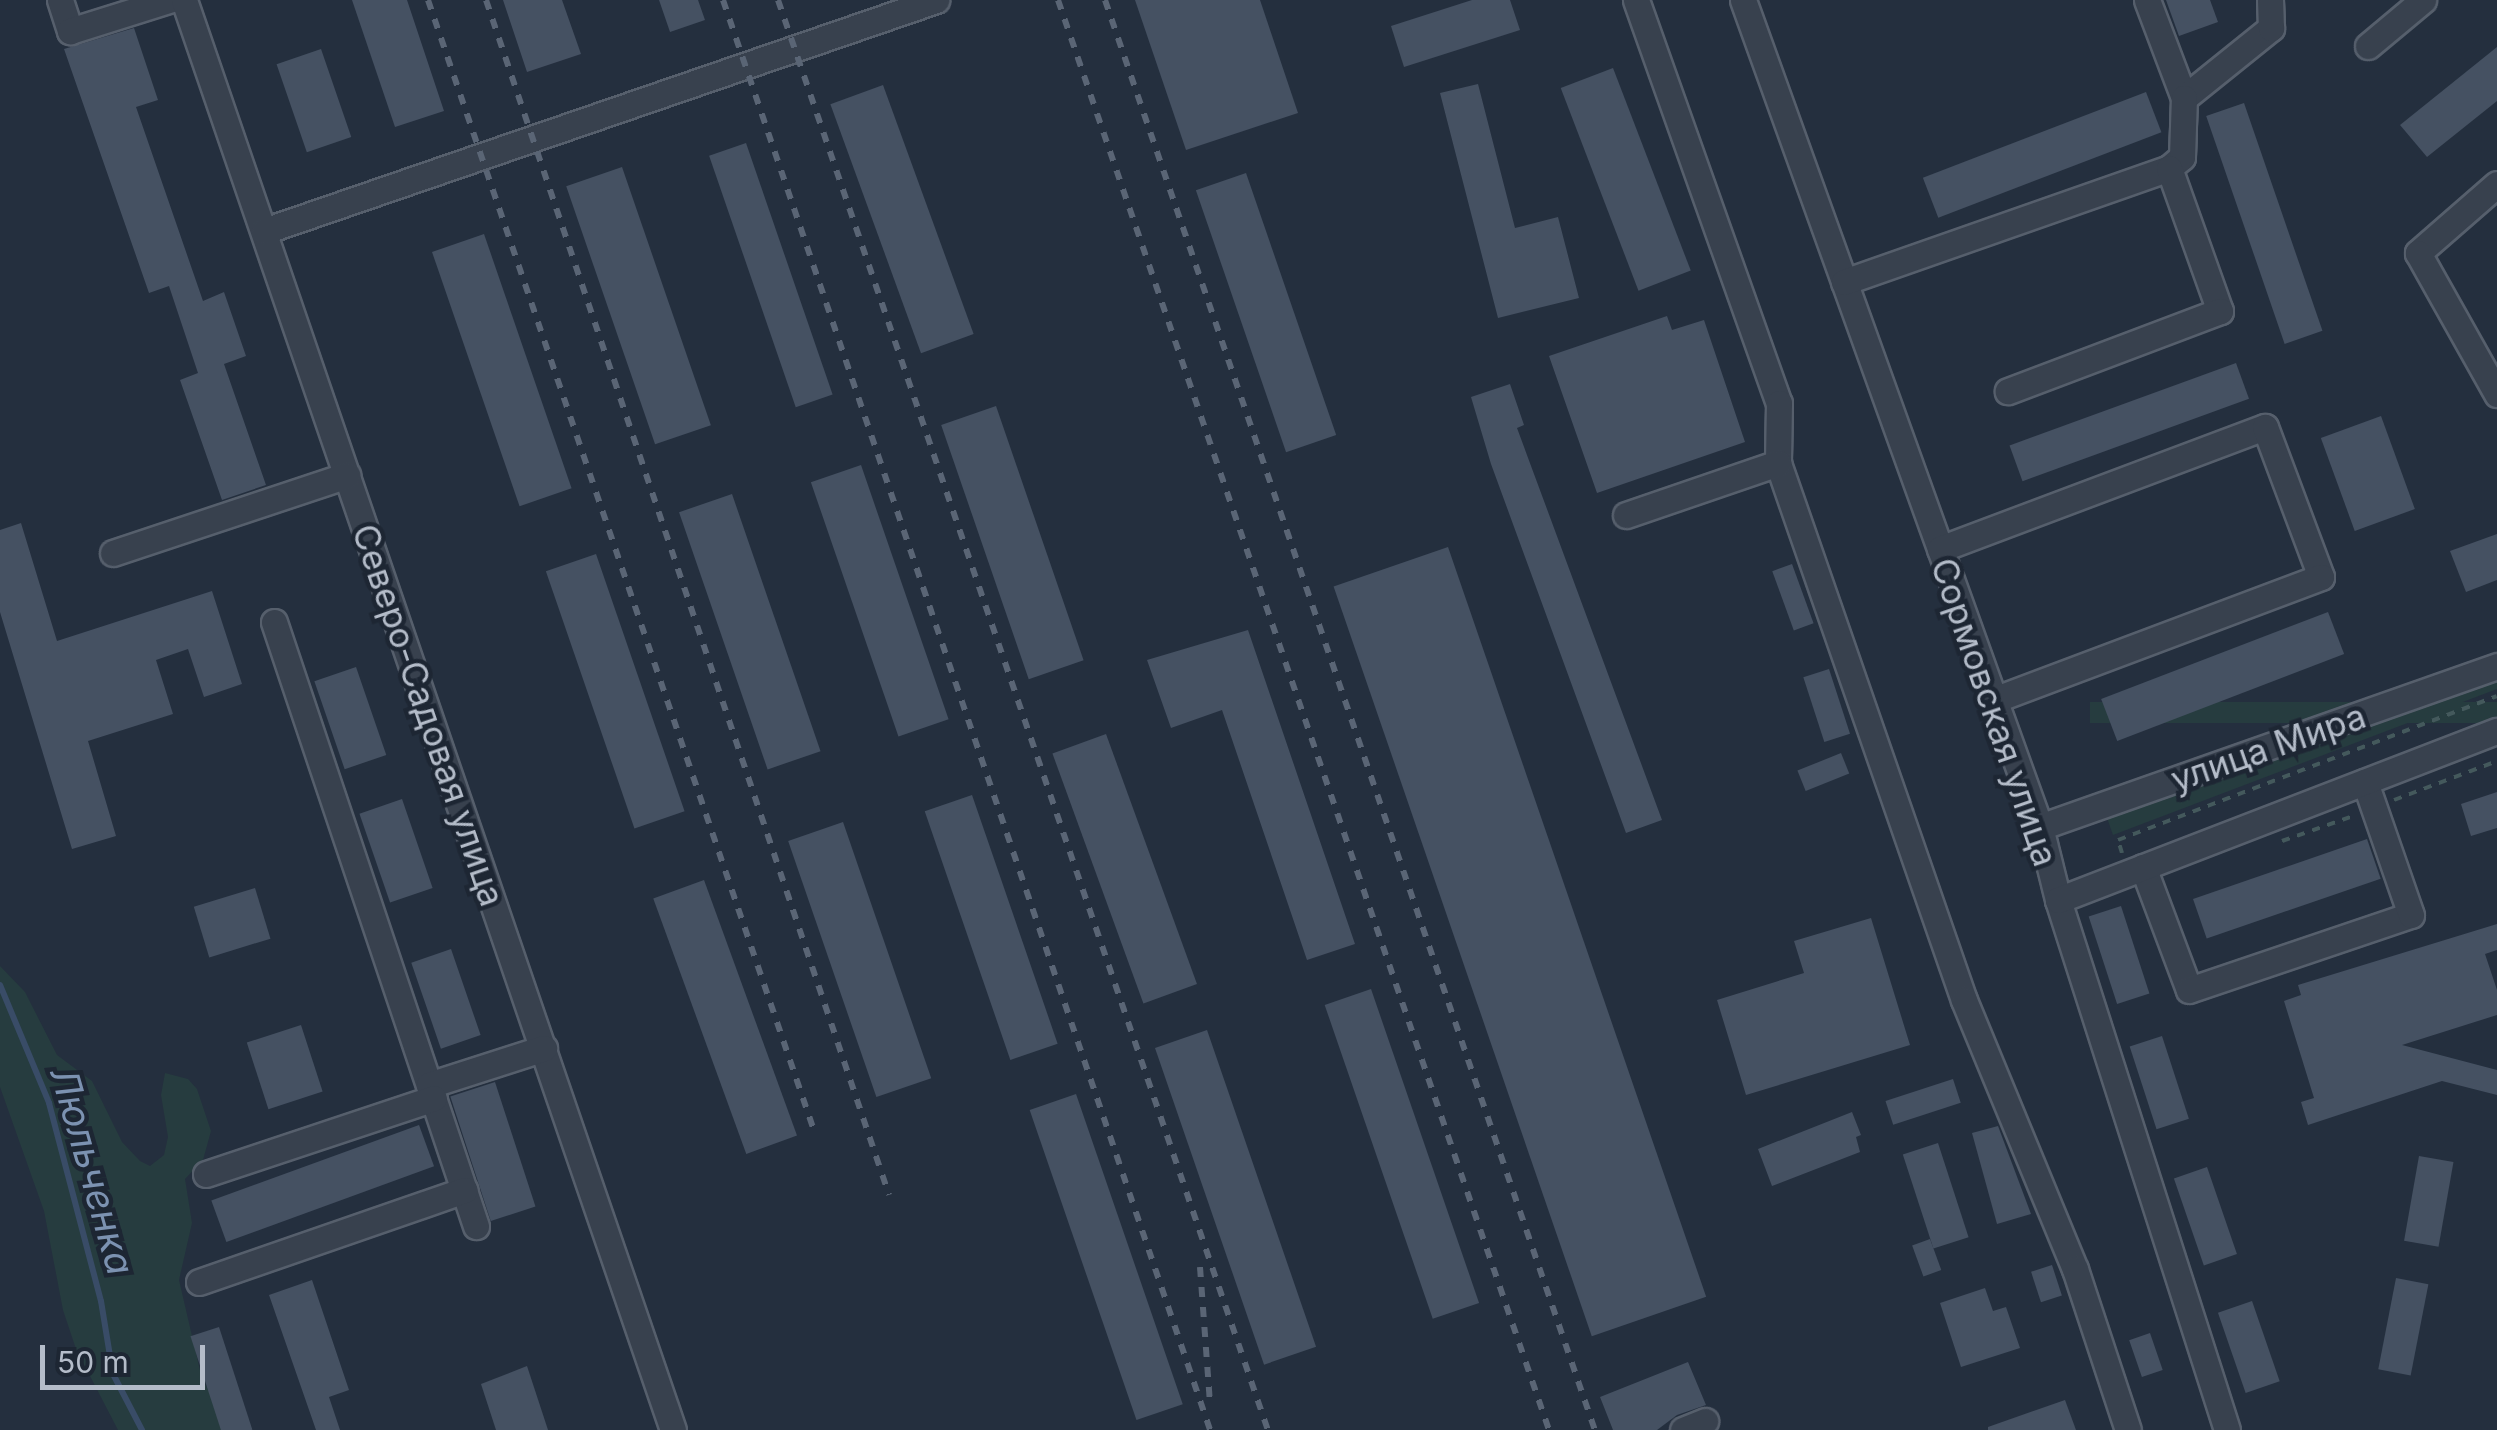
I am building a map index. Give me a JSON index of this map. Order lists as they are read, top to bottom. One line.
{"streets":{"street":["Сормовская улица","Северо-Садовая улица","улица Мира"]},"crossings":[["Сормовская улица","улица Мира"]],"water":["Люльченка"],"scale_bar":"50 m"}
